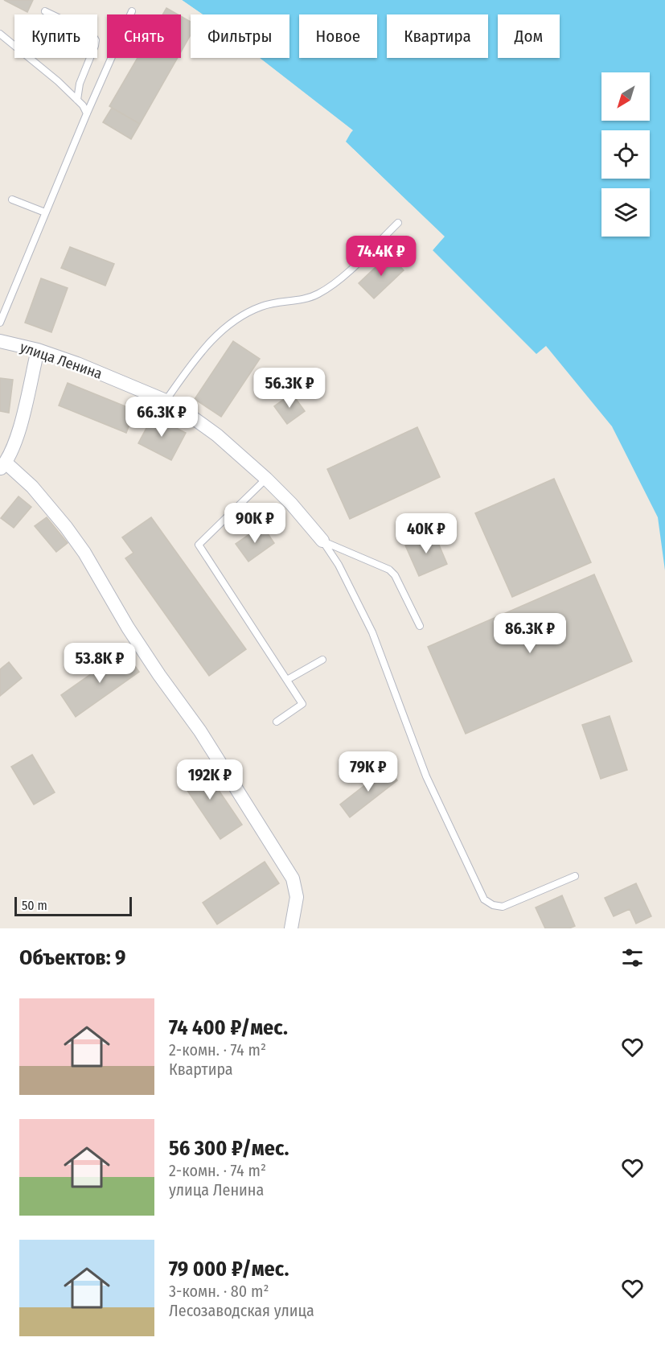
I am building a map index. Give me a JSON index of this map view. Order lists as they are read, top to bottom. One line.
{"streets":{"street":["улица Ленина"]},"scale_bar":"50 m","north":"bottom left","page":{"chip":["Купить","Снять","Фильтры","Новое","Квартира","Дом"],"price":["74.4K ₽","56.3K ₽","66.3K ₽","90K ₽","40K ₽","86.3K ₽","53.8K ₽","79K ₽","192K ₽"],"scale":"50 m","heading":"Объектов: 9","list":[{"name":"74 400 ₽/мес.","note":"2-комн. · 74 m² · Квартира"},{"name":"56 300 ₽/мес.","note":"2-комн. · 74 m² · улица Ленина"},{"name":"79 000 ₽/мес.","note":"3-комн. · 80 m² · Лесозаводская улица"}]}}
